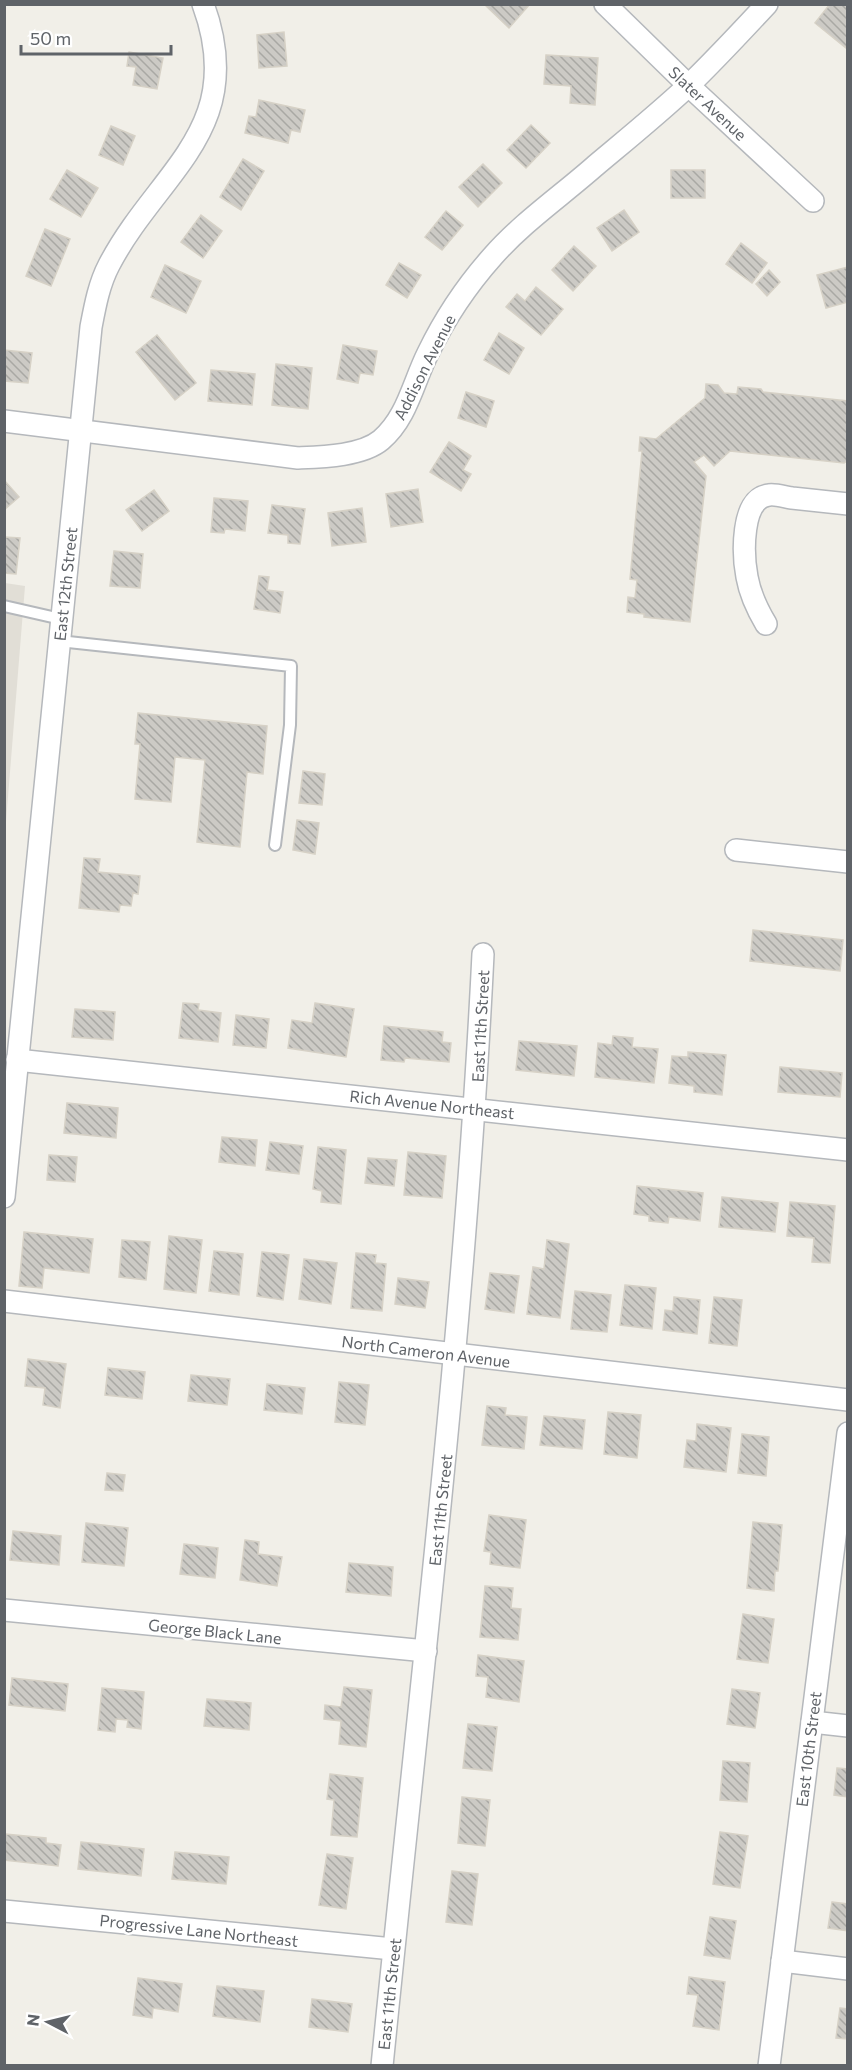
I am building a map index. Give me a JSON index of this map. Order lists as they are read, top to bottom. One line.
{"streets":{"street":["Slater Avenue","Addison Avenue","East 12th Street","East 11th Street","Rich Avenue Northeast","North Cameron Avenue","George Black Lane","East 10th Street","Progressive Lane Northeast"]},"crossings":[["Slater Avenue","Addison Avenue"],["Addison Avenue","East 12th Street"],["East 12th Street","Rich Avenue Northeast"],["East 11th Street","Rich Avenue Northeast"],["East 11th Street","North Cameron Avenue"],["East 11th Street","George Black Lane"],["East 11th Street","Progressive Lane Northeast"]],"scale_bar":"50 m","north":"left"}
